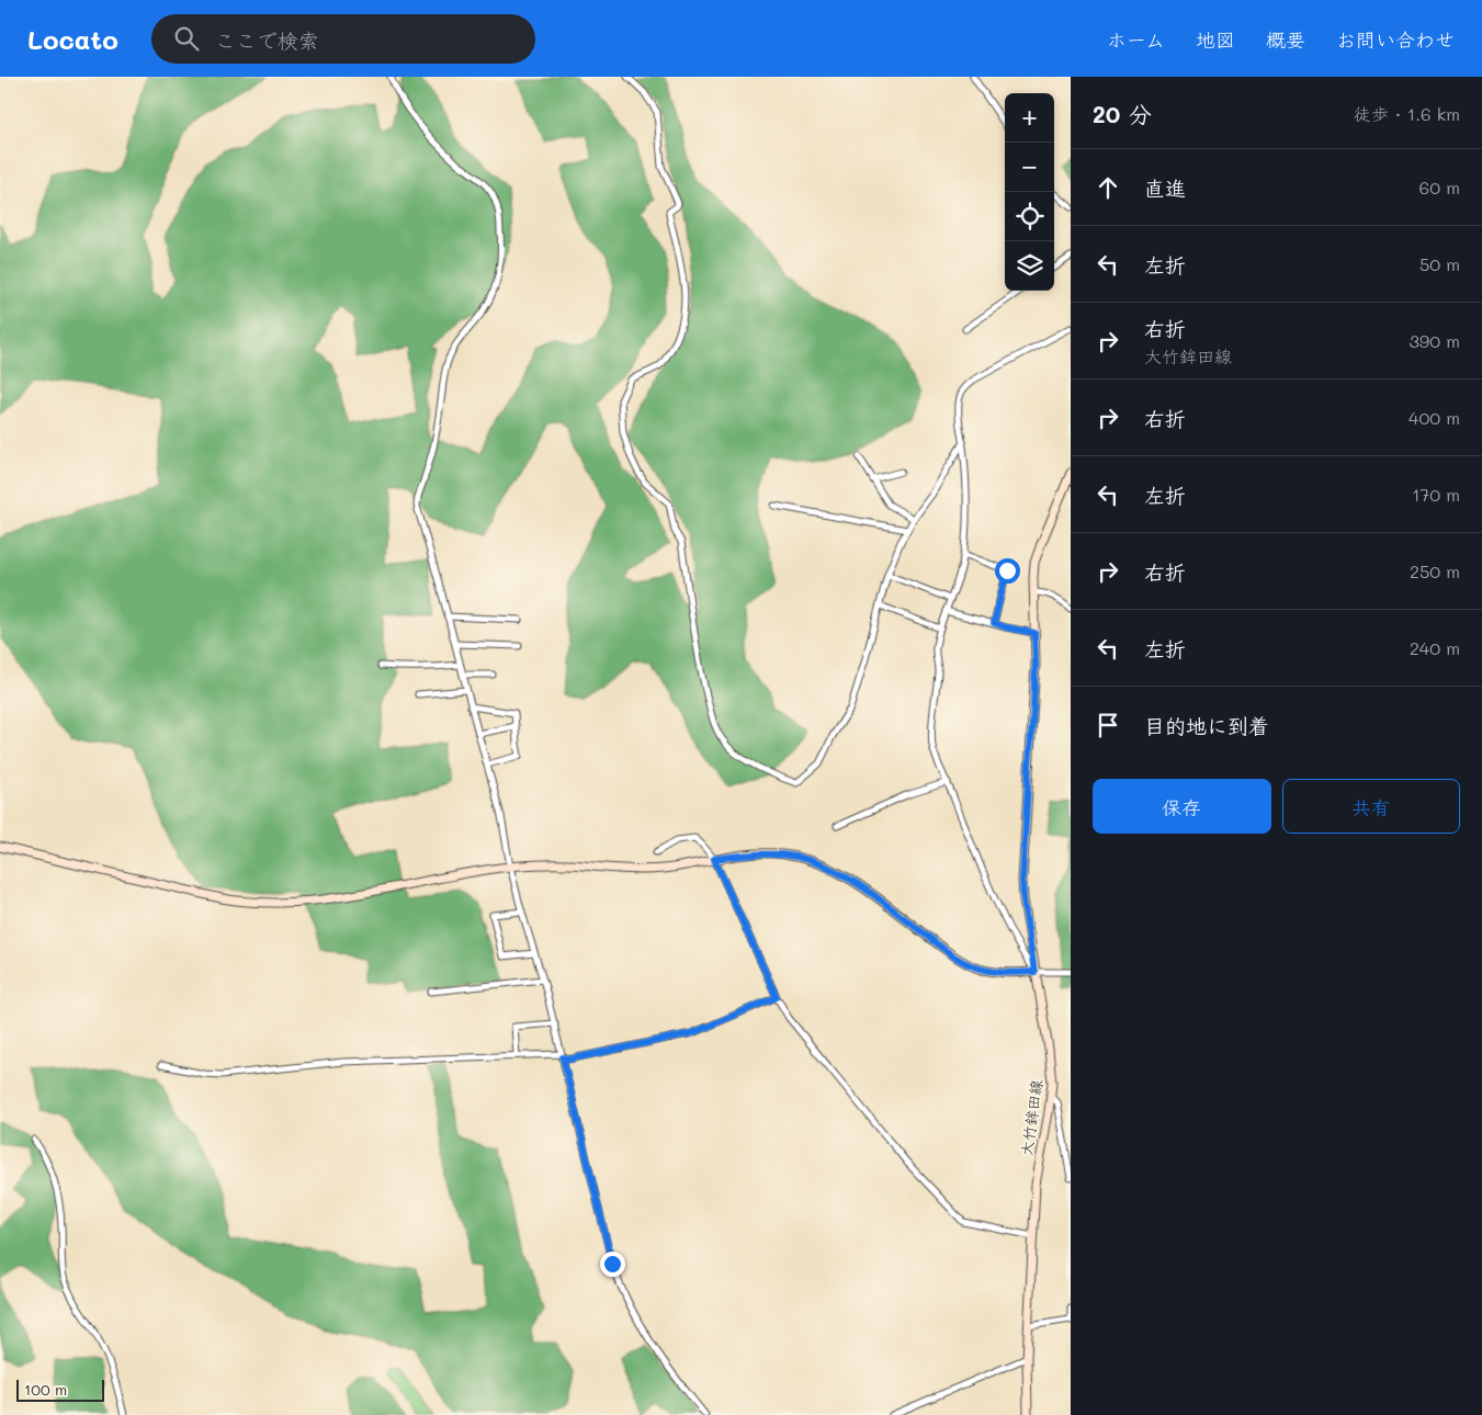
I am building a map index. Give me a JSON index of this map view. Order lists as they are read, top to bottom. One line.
{"streets":{"street":["大竹鉾田線"]},"scale_bar":"100 m","page":{"header":"Locato","search":"ここで検索","nav":["ホーム","地図","概要","お問い合わせ"],"heading":["20 分","徒歩 · 1.6 km"],"map_buttons":["+","−"],"list":[["直進","60 m"],["左折","50 m"],["右折","大竹鉾田線","390 m"],["右折","400 m"],["左折","170 m"],["右折","250 m"],["左折","240 m"],"目的地に到着"],"buttons":["保存","共有"],"scale":"100 m"}}
